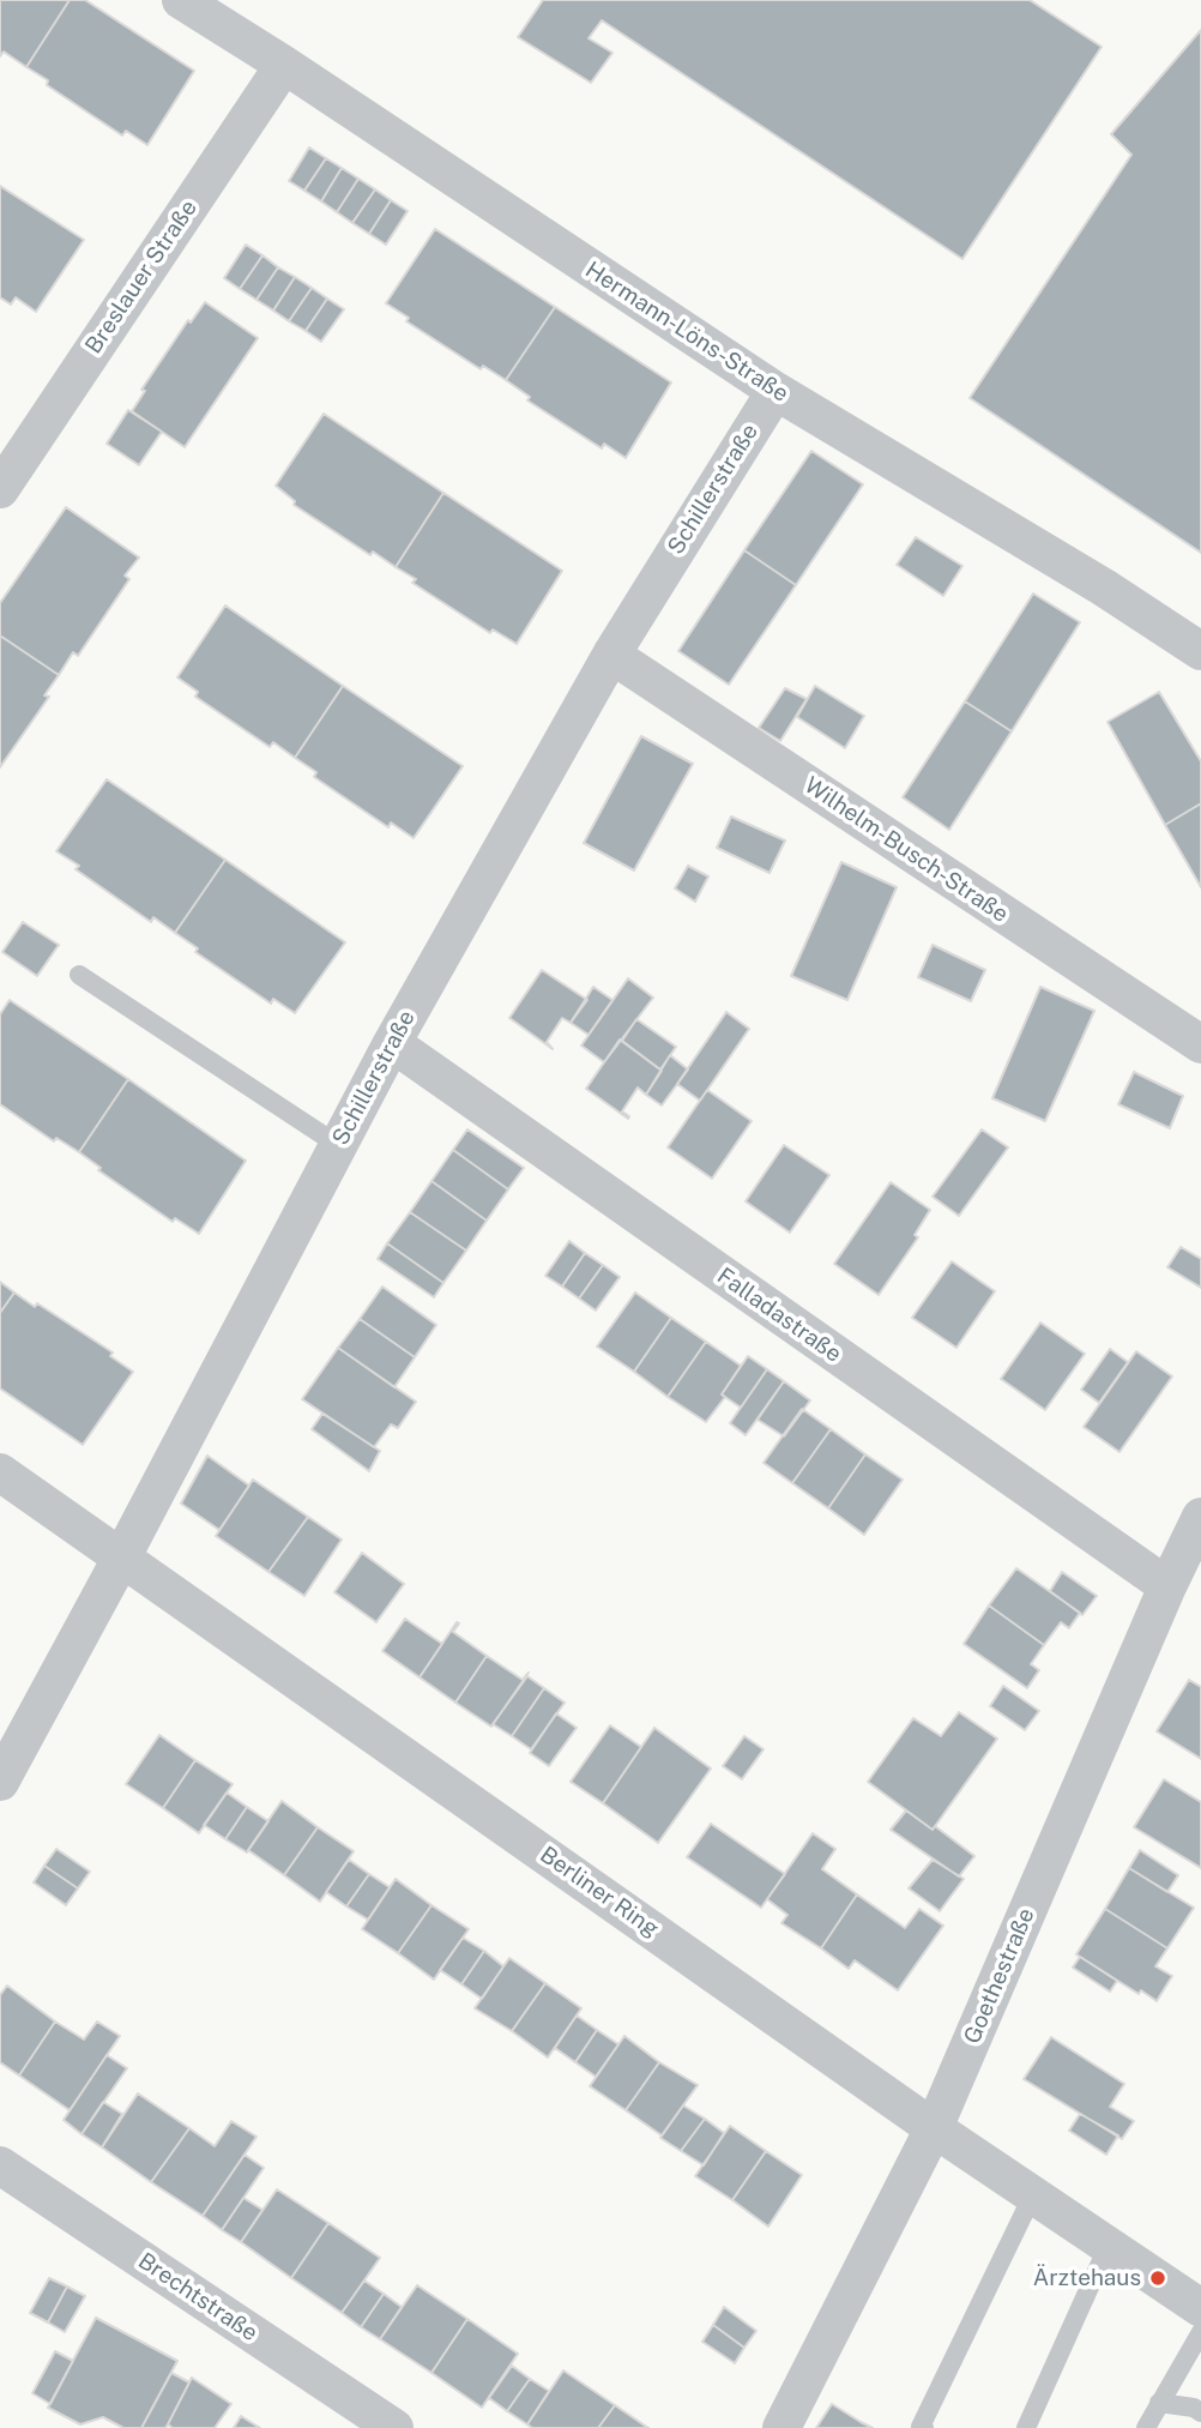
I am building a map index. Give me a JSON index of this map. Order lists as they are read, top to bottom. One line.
{"streets":{"street":["Breslauer Straße","Hermann-Löns-Straße","Schillerstraße","Wilhelm-Busch-Straße","Falladastraße","Berliner Ring","Goethestraße","Brechtstraße"]},"crossings":[["Breslauer Straße","Hermann-Löns-Straße"],["Hermann-Löns-Straße","Schillerstraße"],["Schillerstraße","Wilhelm-Busch-Straße"],["Schillerstraße","Falladastraße"],["Schillerstraße","Berliner Ring"],["Falladastraße","Goethestraße"],["Berliner Ring","Goethestraße"]],"places":["Ärztehaus"]}
